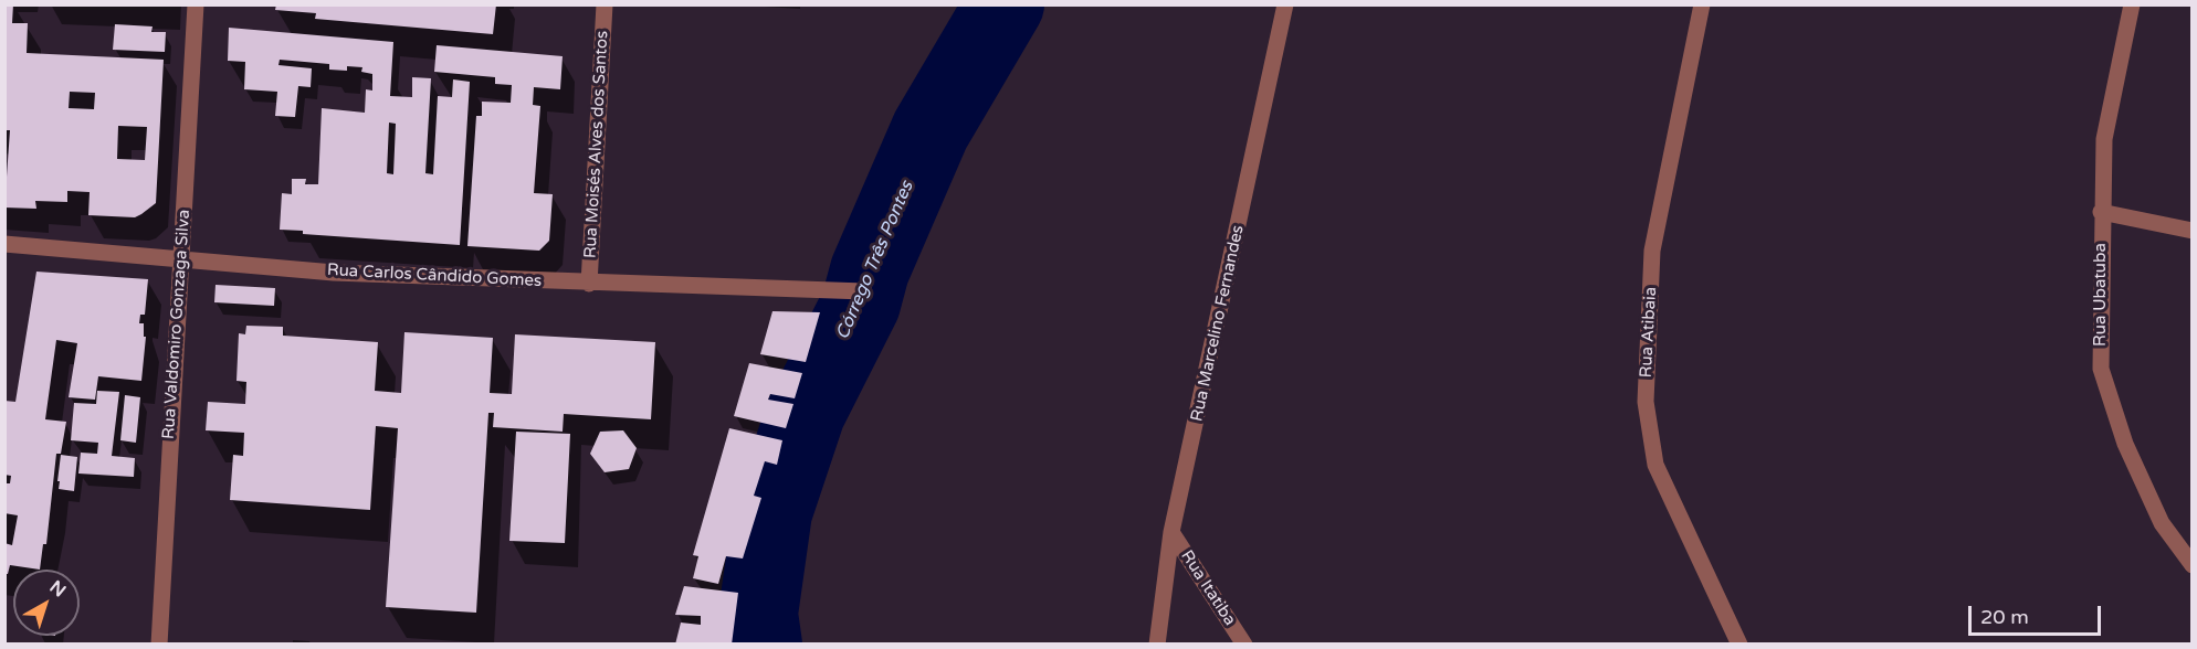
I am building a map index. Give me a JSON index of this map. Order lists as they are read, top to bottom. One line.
{"streets":{"street":["Rua Moisés Alves dos Santos","Rua Carlos Cândido Gomes","Rua Ubatuba","Rua Marcelino Fernandes","Rua Valdomiro Gonzaga Silva","Rua Atibaia","Rua Itatiba"]},"crossings":[["Rua Moisés Alves dos Santos","Rua Carlos Cândido Gomes"],["Rua Carlos Cândido Gomes","Rua Valdomiro Gonzaga Silva"],["Rua Marcelino Fernandes","Rua Itatiba"]],"water":["Córrego Três Pontes"],"scale_bar":"20 m","north":"top right"}
